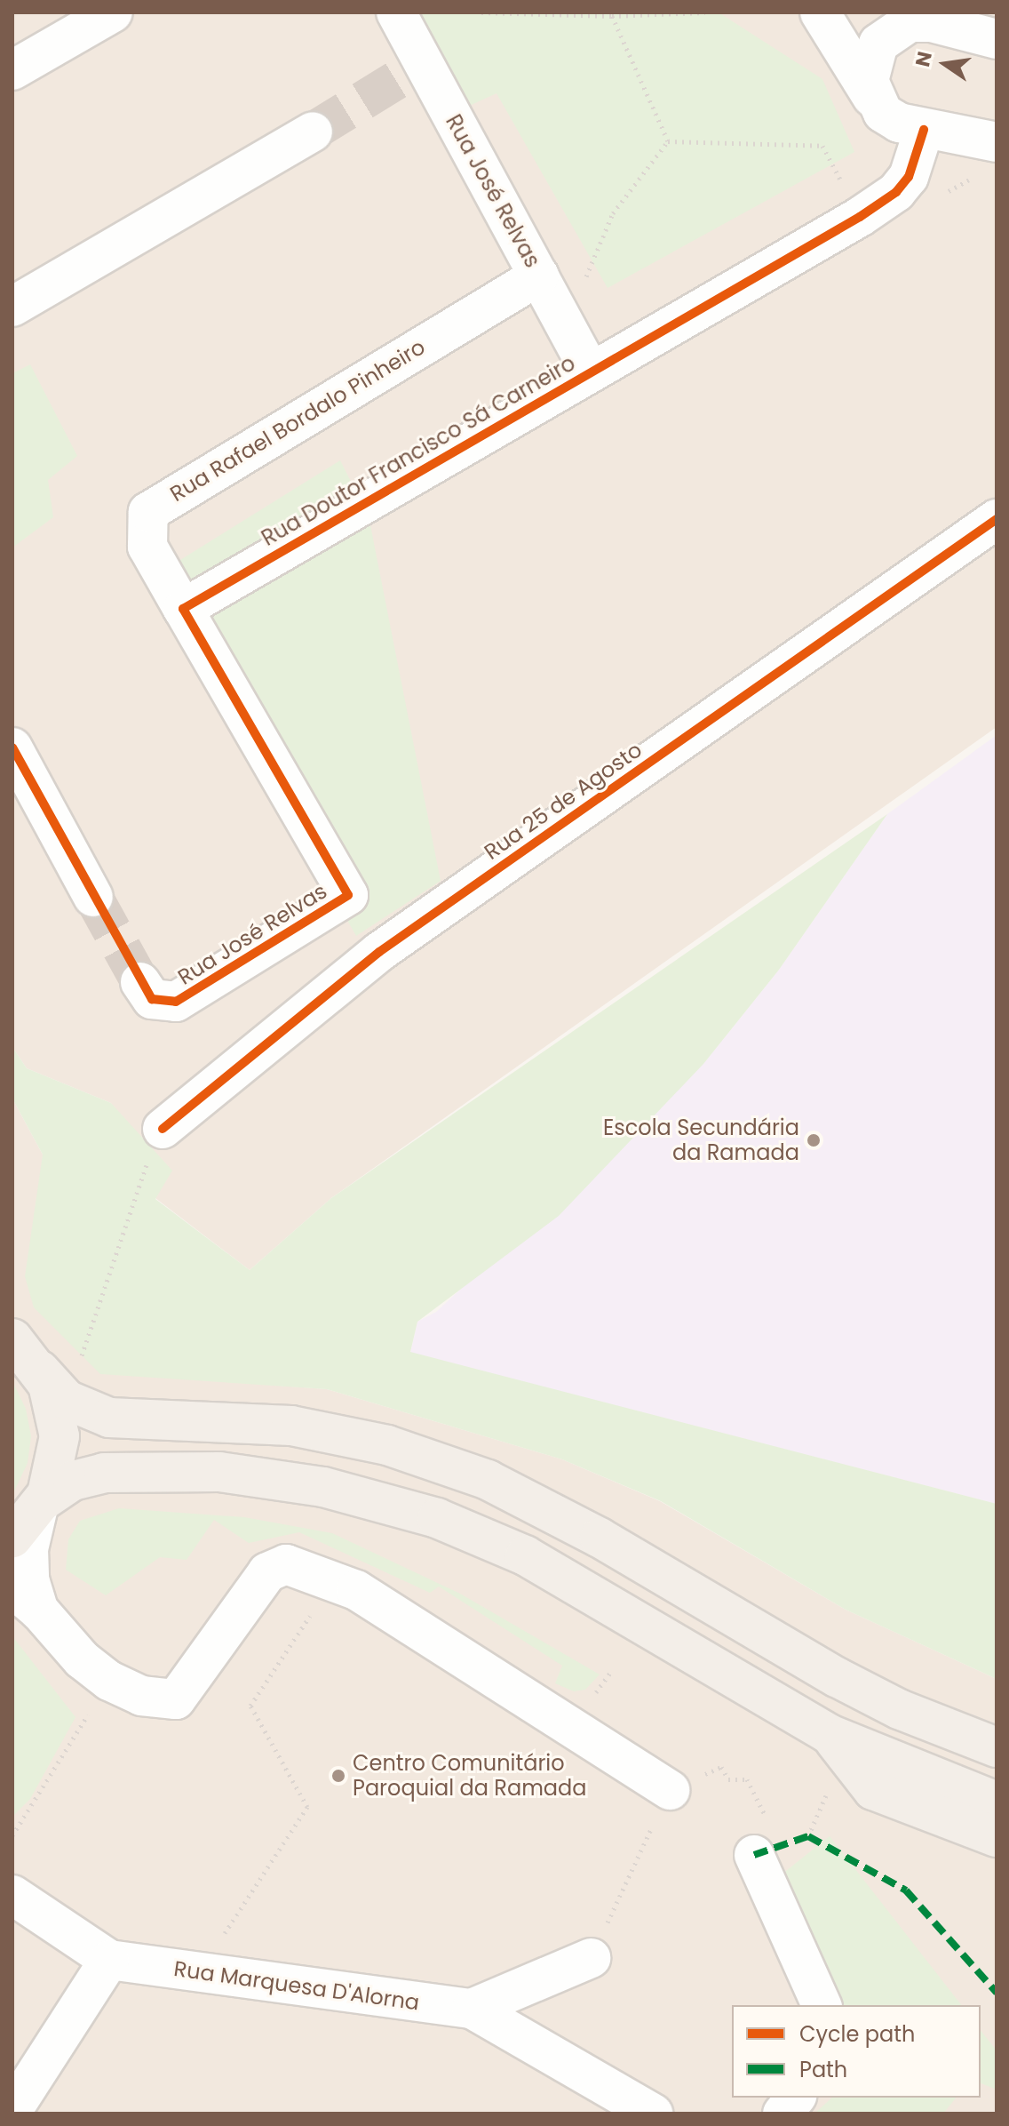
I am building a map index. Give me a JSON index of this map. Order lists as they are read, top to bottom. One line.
{"streets":{"street":["Rua José Relvas","Rua Rafael Bordalo Pinheiro","Rua Doutor Francisco Sá Carneiro","Rua 25 de Agosto","Rua Marquesa D'Alorna"]},"crossings":[["Rua José Relvas","Rua Rafael Bordalo Pinheiro"],["Rua José Relvas","Rua Doutor Francisco Sá Carneiro"],["Rua Rafael Bordalo Pinheiro","Rua Doutor Francisco Sá Carneiro"]],"places":["Escola Secundária da Ramada","Centro Comunitário Paroquial da Ramada"],"legend":["Cycle path","Path"],"north":"left"}
